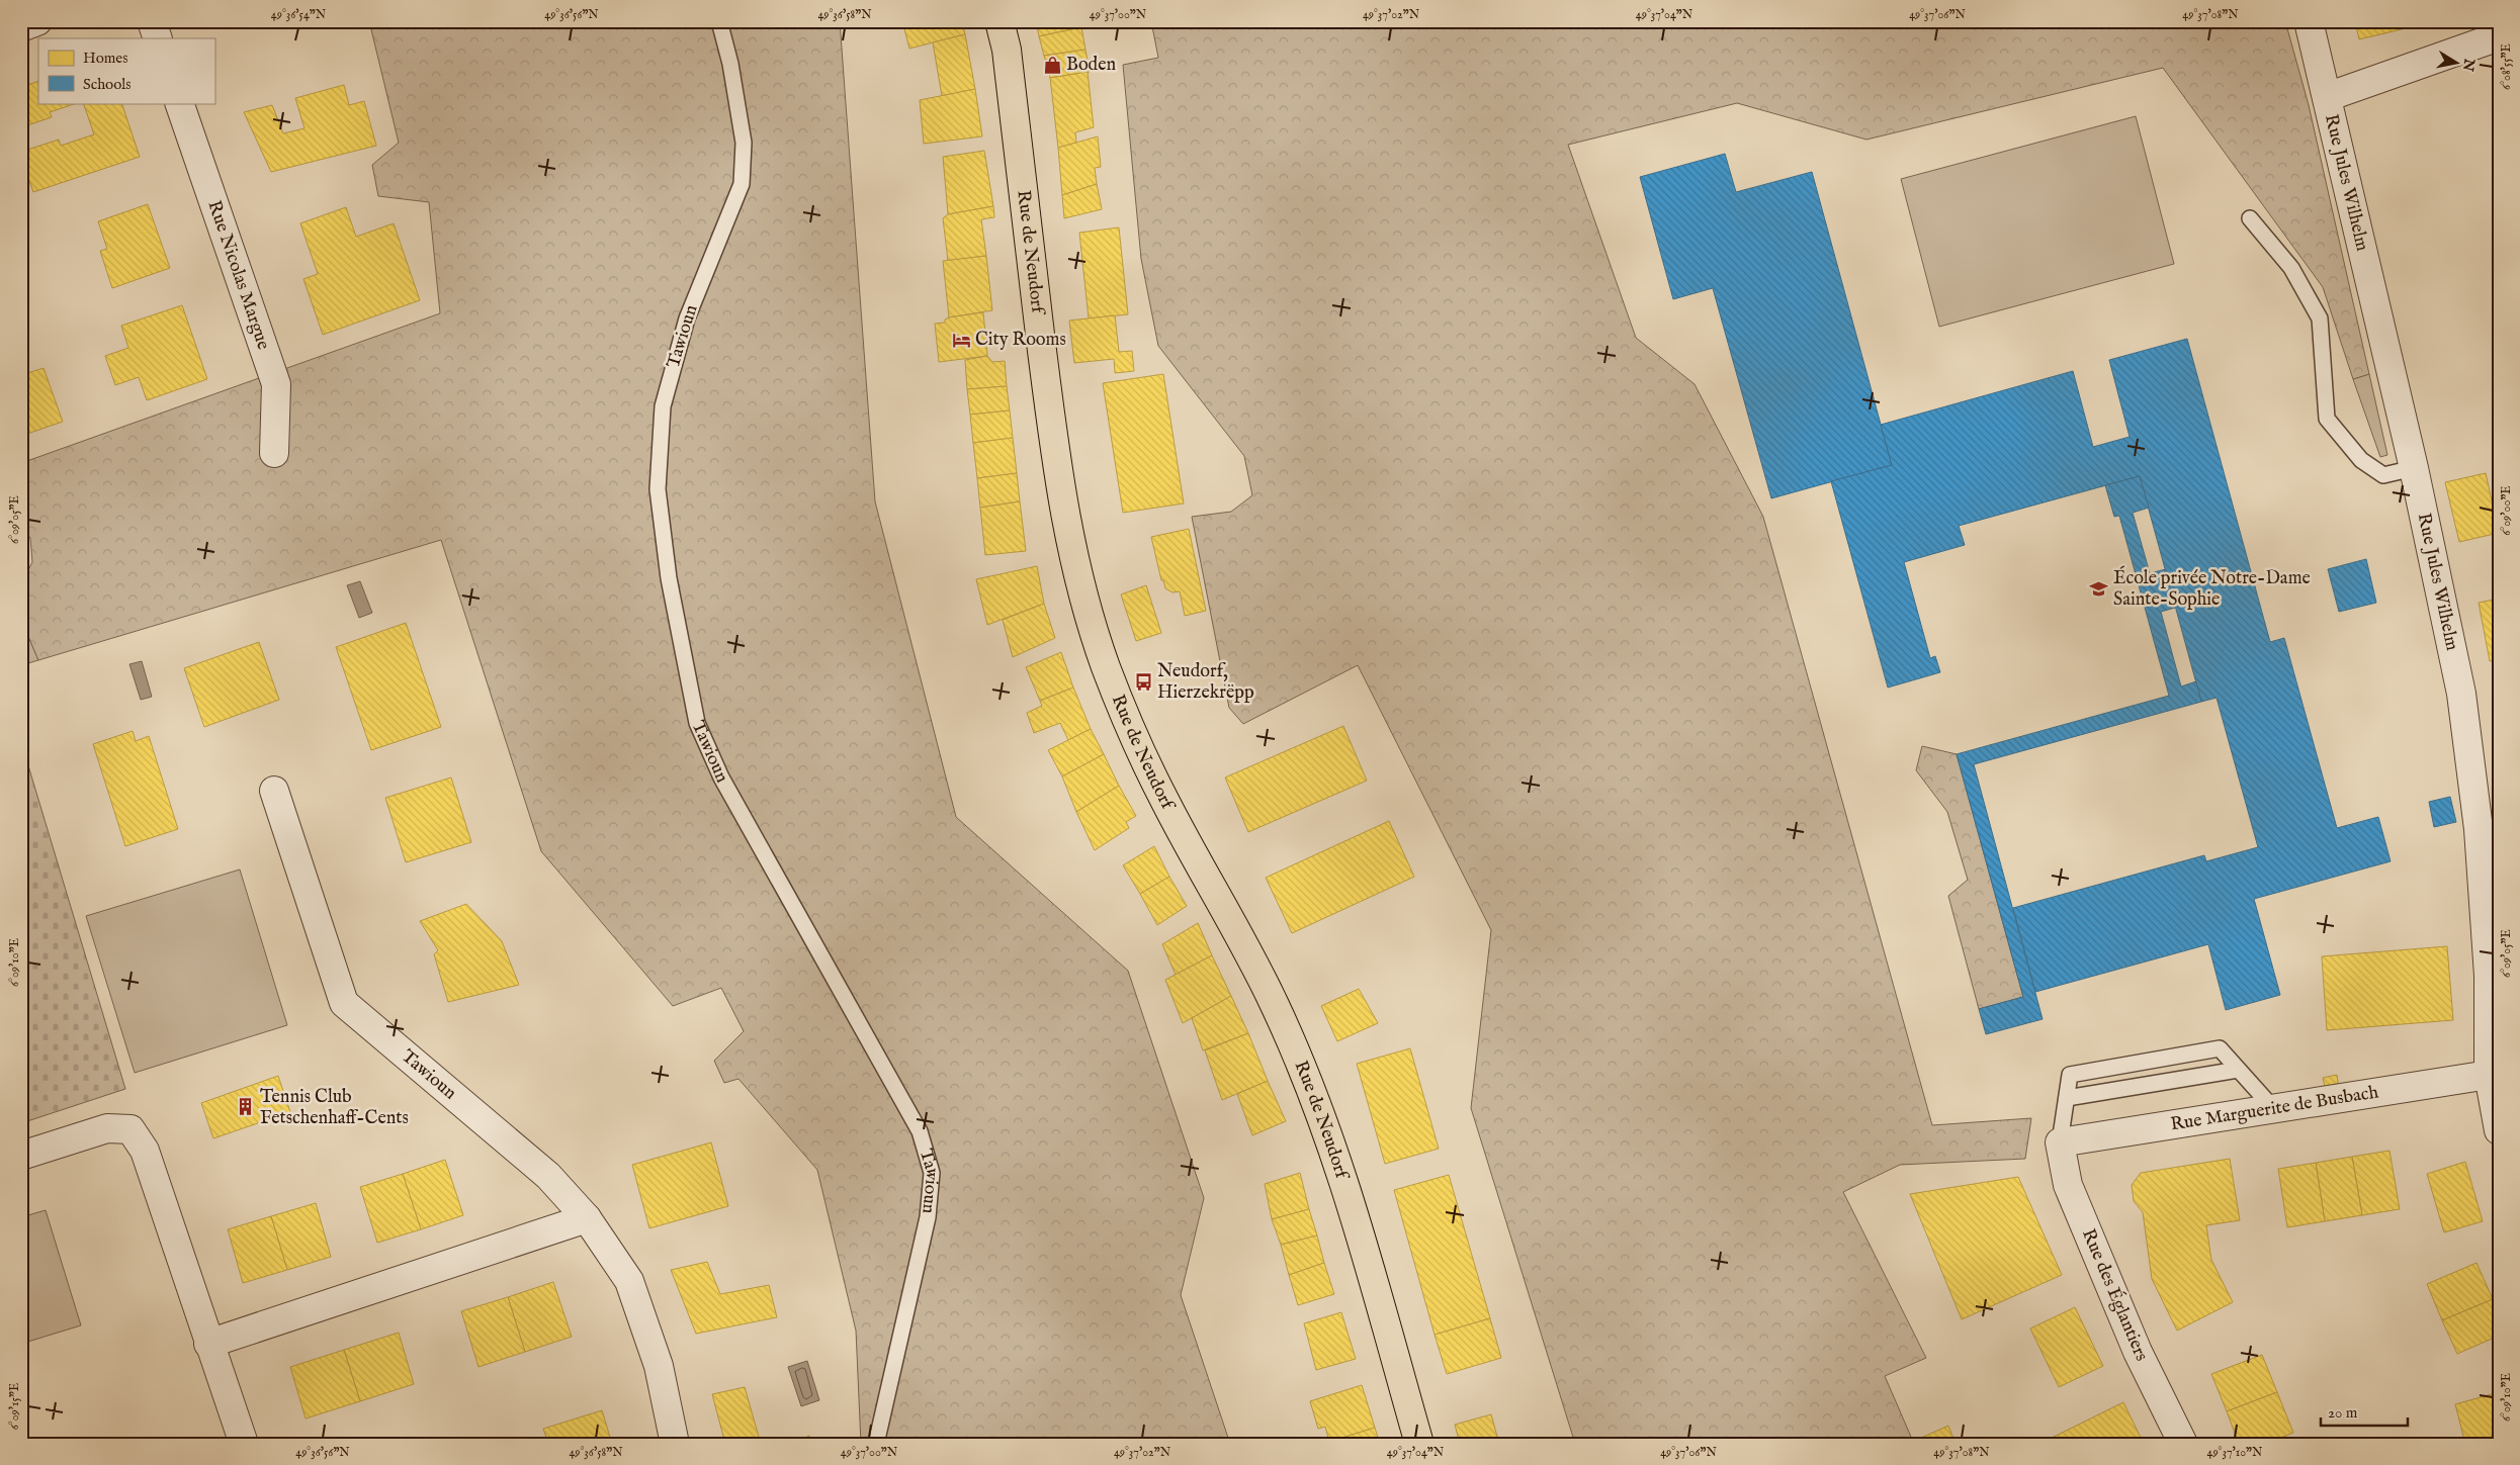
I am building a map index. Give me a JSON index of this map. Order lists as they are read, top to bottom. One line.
{"streets":{"main road":["Rue de Neudorf"],"street":["Rue Jules Wilhelm","Rue Nicolas Margue","Tawioun","Rue Marguerite de Busbach","Rue des Églantiers"]},"crossings":[["Rue Jules Wilhelm","Rue Marguerite de Busbach"],["Rue Marguerite de Busbach","Rue des Églantiers"]],"places":{"shop":["Boden"],"hotel":["City Rooms"],"school or university":["École privée Notre-Dame Sainte-Sophie"],"bus stop":["Neudorf, Hierzekrëpp"],"building":["Tennis Club Fetschenhaff-Cents"]},"legend":["Homes","Schools"],"scale_bar":"20 m","north":"right","coordinates":["49°36'54\"N","49°36'56\"N","49°36'58\"N","49°37'00\"N","49°37'02\"N","49°37'04\"N","49°37'06\"N","49°37'08\"N","6°08'55\"E","6°09'00\"E","6°09'05\"E","6°09'10\"E","6°09'15\"E","49°37'10\"N"]}
